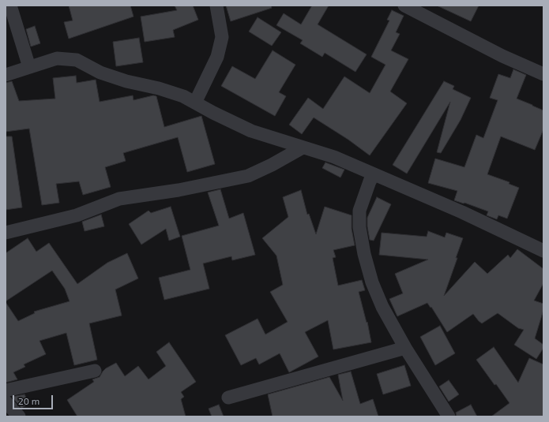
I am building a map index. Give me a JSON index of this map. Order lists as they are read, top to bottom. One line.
{"scale_bar":"20 m"}
